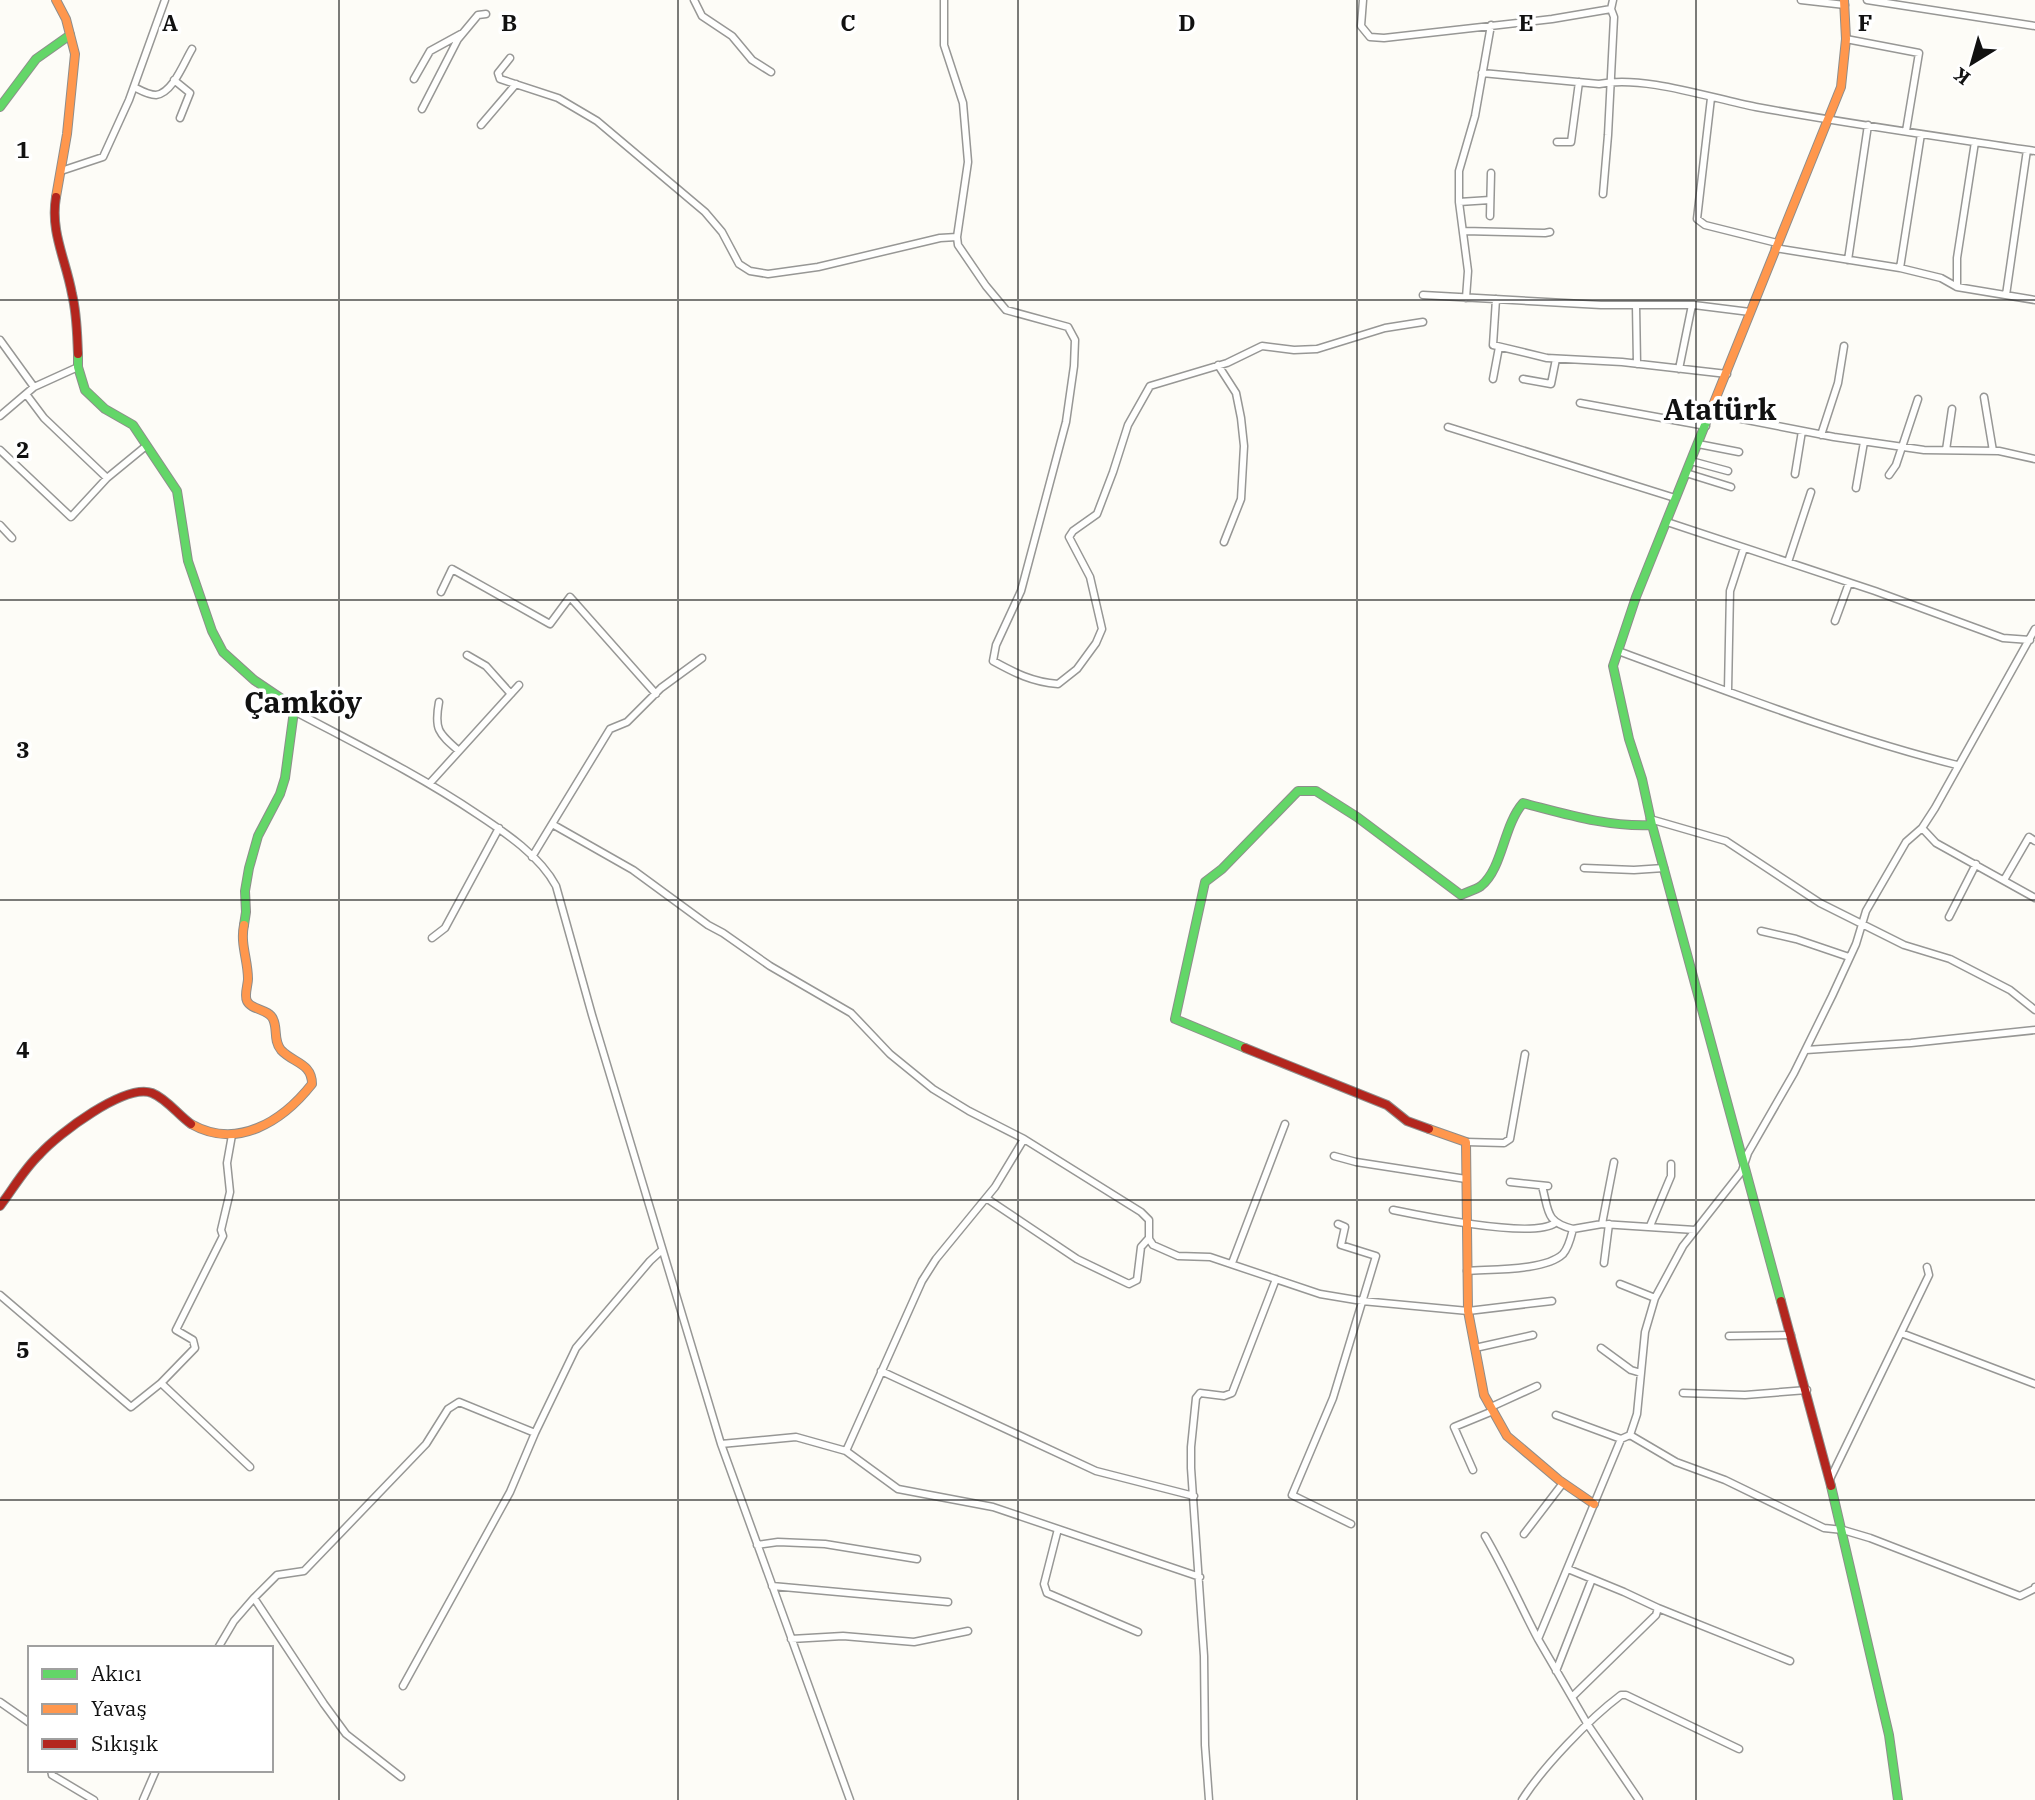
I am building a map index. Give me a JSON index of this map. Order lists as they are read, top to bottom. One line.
{"districts":["Atatürk","Çamköy"],"legend":["Akıcı","Yavaş","Sıkışık"],"north":"bottom left","grid":{"columns":["A","B","C","D","E","F"],"rows":["1","2","3","4","5"]}}
